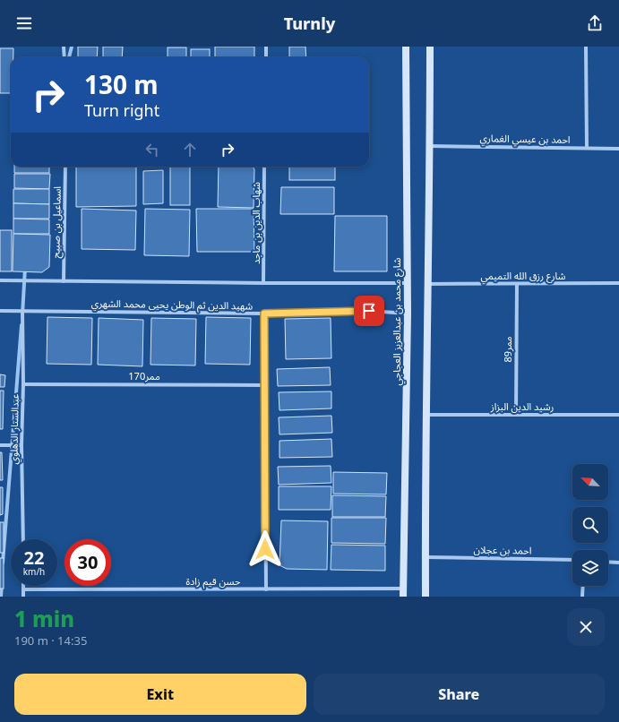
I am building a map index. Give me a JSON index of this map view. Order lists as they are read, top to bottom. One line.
{"streets":{"street":["احمد بن عيسي الغماري","اسماعيل بن صبيح","شهاب الدين بن ماجد","شارع رزق الله التميمي","شهيد الدين ثم الوطن يحيى محمد الشهري","شارع محمد بن عبدالعزيز العجاجي","ممر89","ممر170","رشيد الدين البزاز","عبدالستار الدهلوي","احمد بن عجلان","حسن قيم زادة"]},"crossings":[["شارع رزق الله التميمي","ممر89"],["شهيد الدين ثم الوطن يحيى محمد الشهري","شارع محمد بن عبدالعزيز العجاجي"],["شهيد الدين ثم الوطن يحيى محمد الشهري","عبدالستار الدهلوي"],["شارع محمد بن عبدالعزيز العجاجي","حسن قيم زادة"],["ممر89","رشيد الدين البزاز"],["ممر170","عبدالستار الدهلوي"]],"north":"top left","page":{"header":"Turnly","turn":["130 m","Turn right"],"speed":"22 km/h","limit":"30","heading":["1 min","190 m · 14:35"],"buttons":["Exit","Share"]}}
